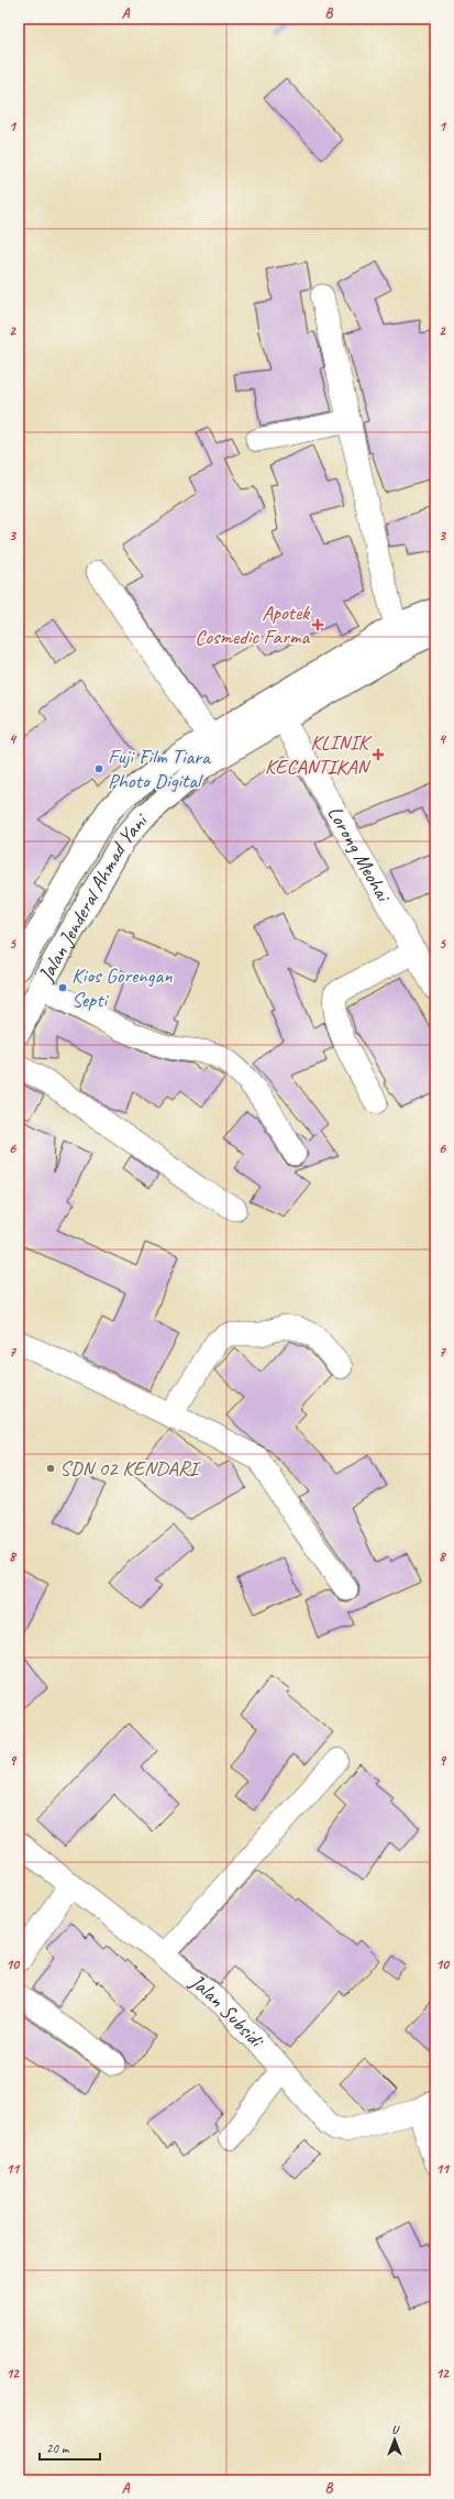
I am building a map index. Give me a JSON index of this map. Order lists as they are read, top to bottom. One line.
{"streets":{"highway":["Jalan Jenderal Ahmad Yani"],"street":["Lorong Meohai","Jalan Subsidi"]},"crossings":[["Lorong Meohai","Jalan Jenderal Ahmad Yani"]],"places":{"health":["Apotek Cosmedic Farma","KLINIK KECANTIKAN"],"other":["Fuji Film Tiara Photo Digital","Kios Gorengan Septi","SDN 02 KENDARI"]},"scale_bar":"20 m","north":"top","grid":{"columns":["A","B"],"rows":["1","2","3","4","5","6","7","8","9","10","11","12"]}}
